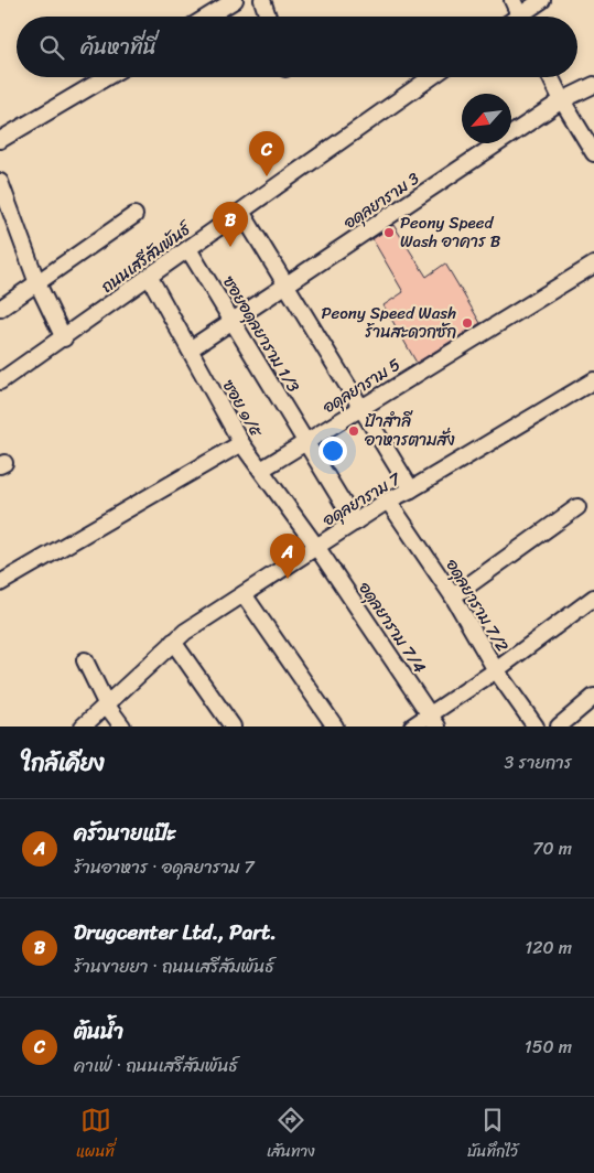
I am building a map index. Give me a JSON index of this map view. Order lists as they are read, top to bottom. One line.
{"streets":{"street":["อดุลยาราม 3","ถนนเสรีสัมพันธ์","ซอยอดุลยาราม 1/3","อดุลยาราม 5","ซอย ๑/๕","อดุลยาราม 7","อดุลยาราม 7/2","อดุลยาราม 7/4"]},"crossings":[["อดุลยาราม 3","ซอยอดุลยาราม 1/3"],["อดุลยาราม 3","ซอย ๑/๕"],["ถนนเสรีสัมพันธ์","ซอยอดุลยาราม 1/3"],["ถนนเสรีสัมพันธ์","ซอย ๑/๕"],["ซอยอดุลยาราม 1/3","อดุลยาราม 5"],["ซอยอดุลยาราม 1/3","อดุลยาราม 7"],["อดุลยาราม 5","ซอย ๑/๕"],["ซอย ๑/๕","อดุลยาราม 7"],["ซอย ๑/๕","อดุลยาราม 7/4"],["อดุลยาราม 7","อดุลยาราม 7/2"],["อดุลยาราม 7","อดุลยาราม 7/4"]],"places":["Peony Speed Wash อาคาร B","Peony Speed Wash ร้านสะดวกซัก","ป้าสำลี อาหารตามสั่ง"],"north":"bottom left","page":{"search":"ค้นหาที่นี่","pins":["C","B","A"],"heading":["ใกล้เคียง","3 รายการ"],"list":[{"mark":"A","name":"ครัวนายแป๊ะ","note":"ร้านอาหาร · อดุลยาราม 7","value":"70 m"},{"mark":"B","name":"Drugcenter Ltd., Part.","note":"ร้านขายยา · ถนนเสรีสัมพันธ์","value":"120 m"},{"mark":"C","name":"ต้นน้ำ","note":"คาเฟ่ · ถนนเสรีสัมพันธ์","value":"150 m"}],"nav":["แผนที่","เส้นทาง","บันทึกไว้"]}}
